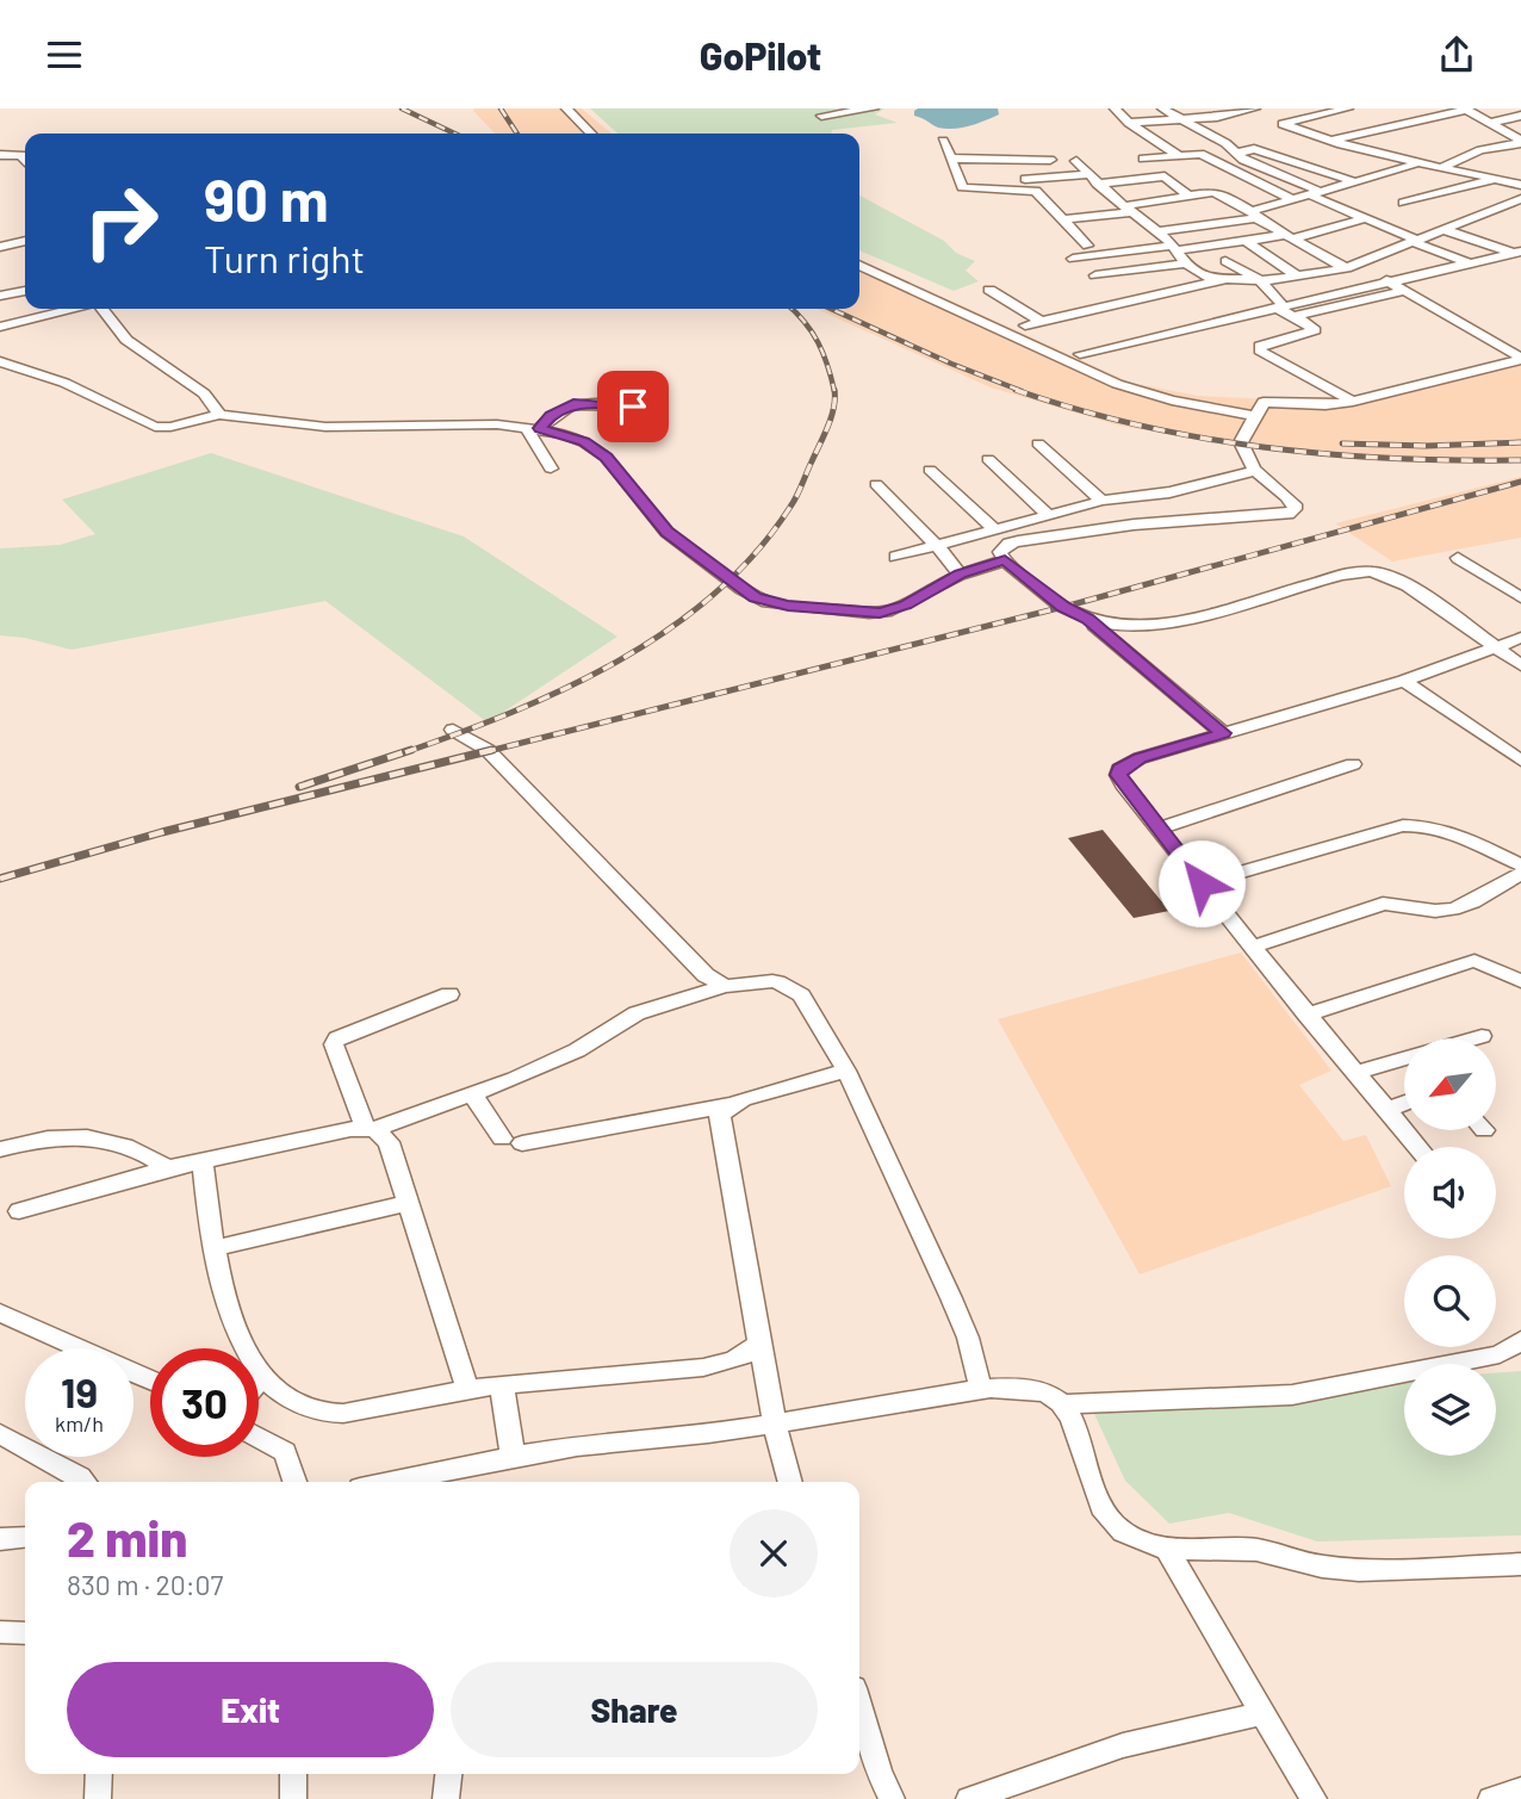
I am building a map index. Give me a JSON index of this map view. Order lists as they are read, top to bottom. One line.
{"north":"bottom left","page":{"header":"GoPilot","turn":["90 m","Turn right"],"speed":"19 km/h","limit":"30","heading":["2 min","830 m · 20:07"],"buttons":["Exit","Share"]}}
